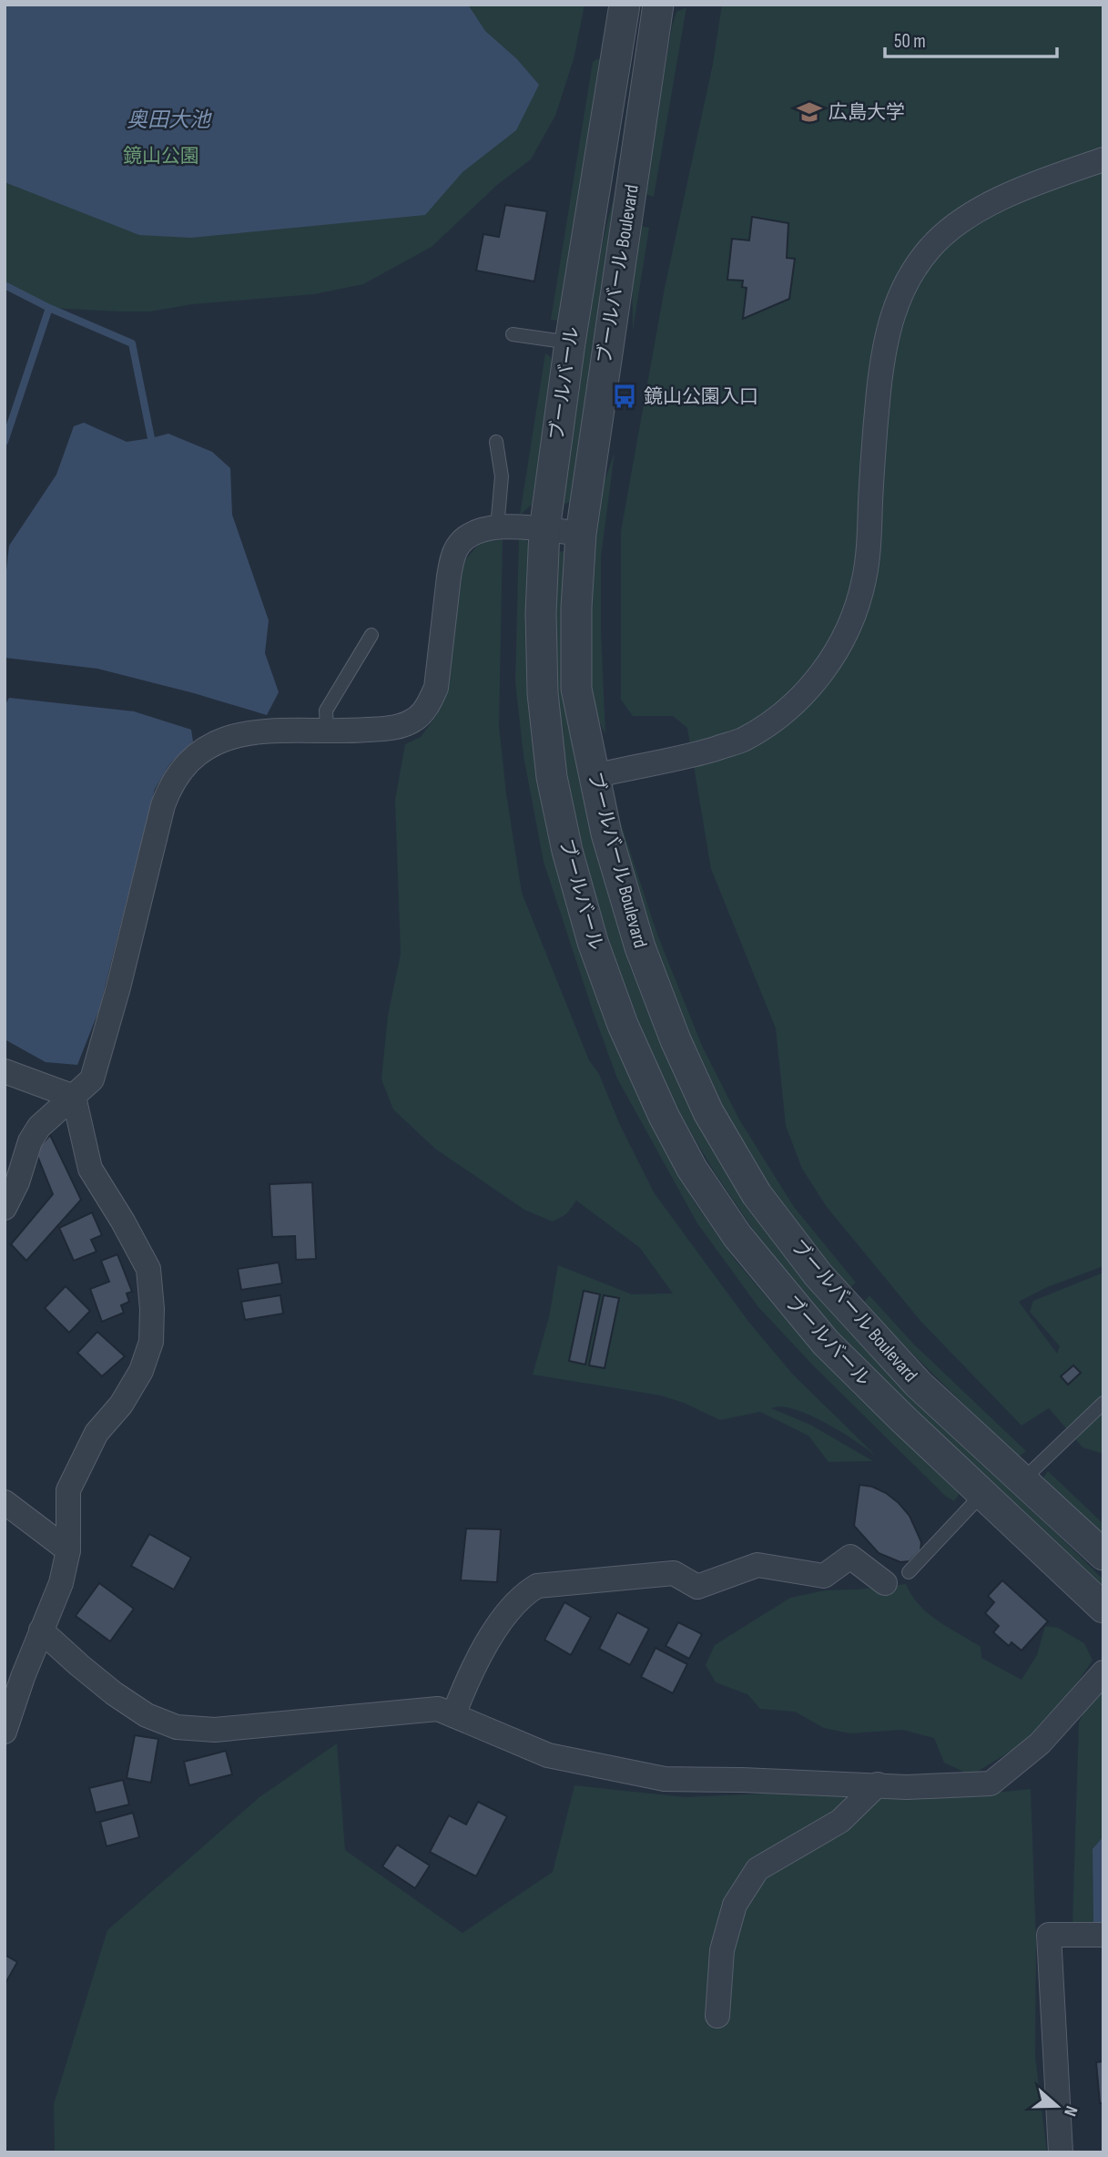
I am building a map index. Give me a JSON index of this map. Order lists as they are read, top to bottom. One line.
{"streets":{"street":["ブールバール Boulevard","ブールバール"]},"water":["奥田大池"],"parks":["鏡山公園"],"places":{"school or university":["広島大学"],"bus stop":["鏡山公園入口"]},"scale_bar":"50 m","north":"right"}
